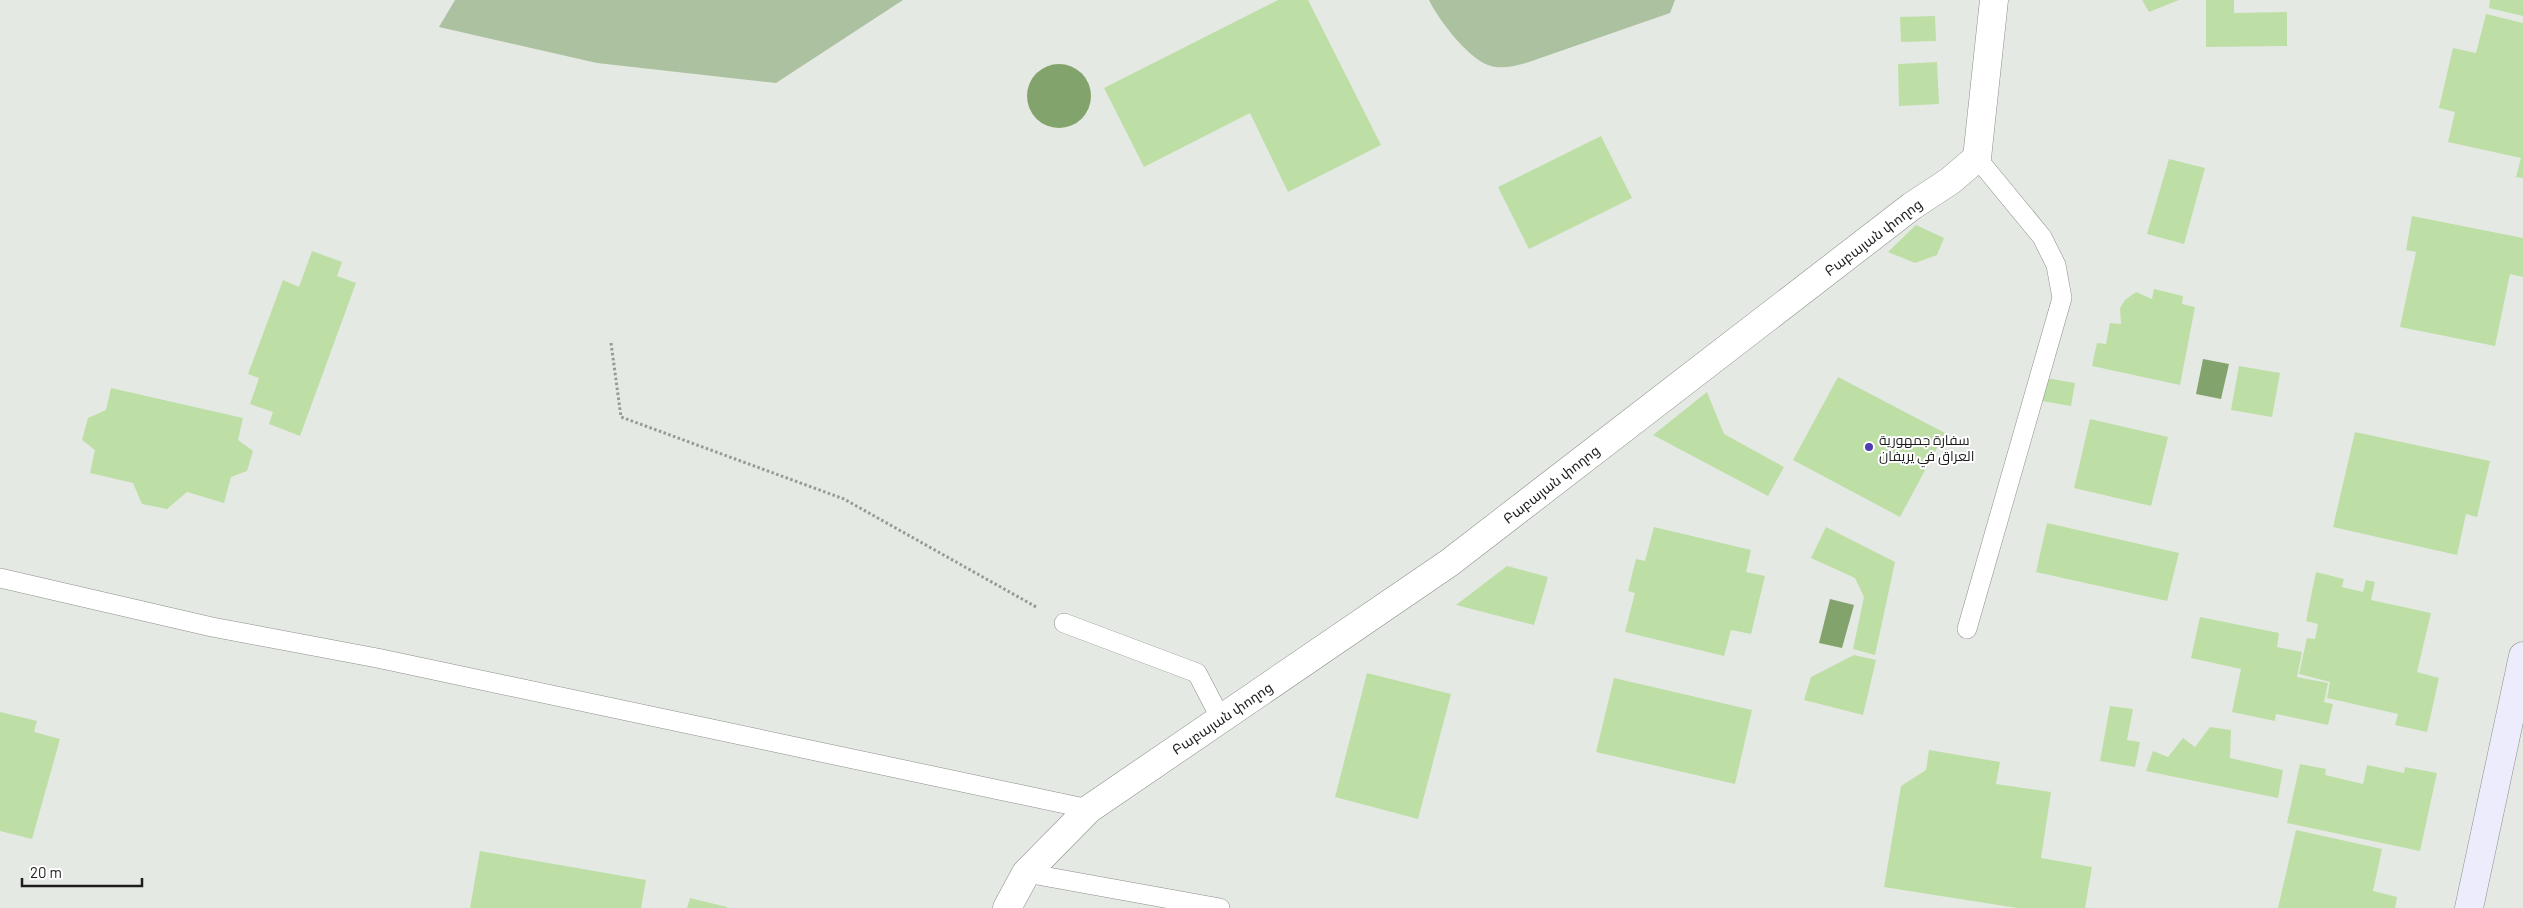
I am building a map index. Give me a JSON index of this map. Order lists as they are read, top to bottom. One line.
{"streets":{"street":["Բաբայան փողոց"]},"places":["سفارة جمهورية العراق في يريفان"],"scale_bar":"20 m"}
